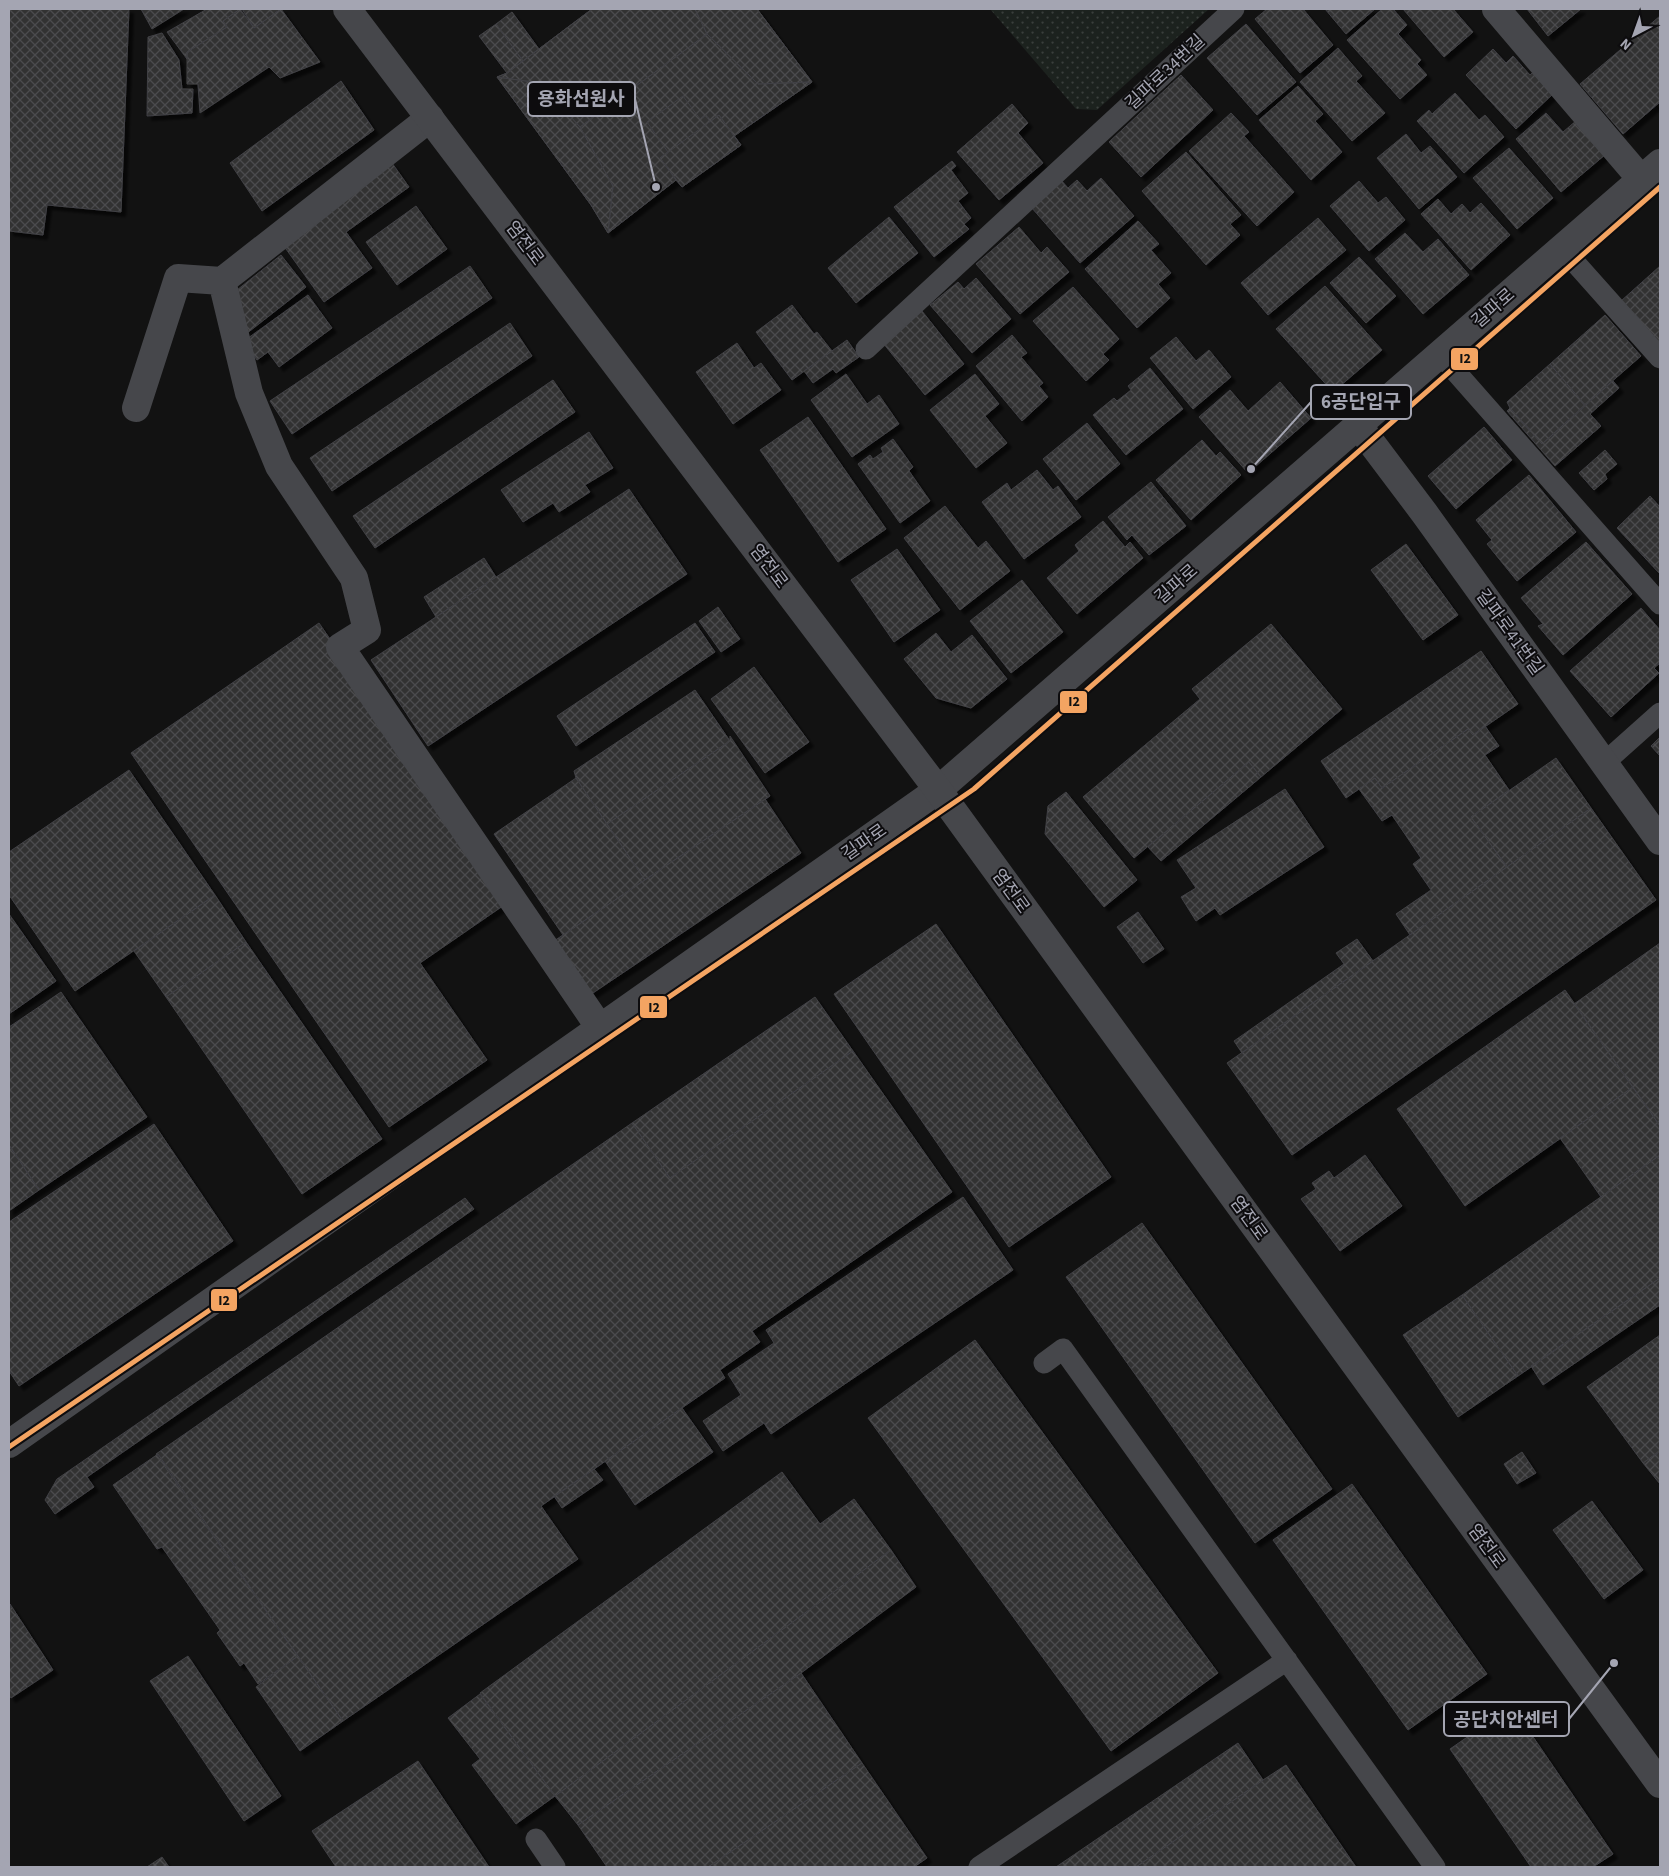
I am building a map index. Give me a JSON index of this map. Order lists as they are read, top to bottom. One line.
{"streets":{"street":["염전로","길파로","길파로41번길"],"lane":["길파로34번길"]},"crossings":[["염전로","길파로"],["길파로","길파로41번길"]],"places":["용화선원사","6공단입구","공단치안센터"],"lines":["transit line I2"],"north":"bottom left"}
